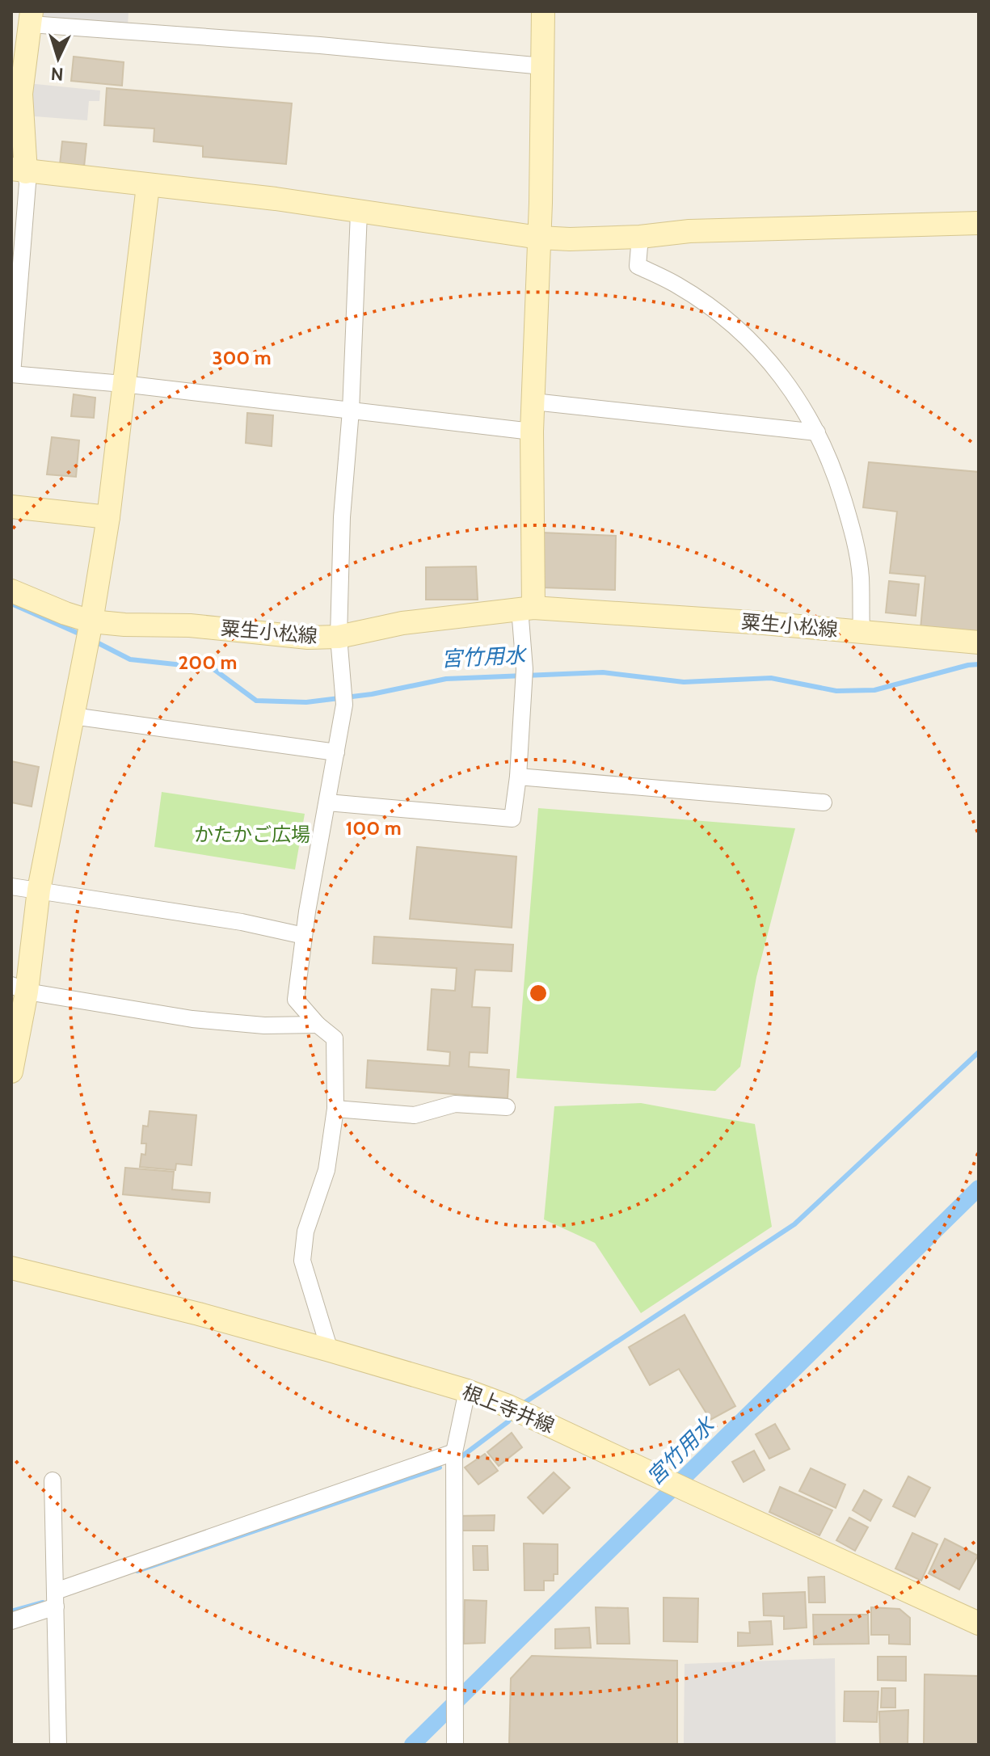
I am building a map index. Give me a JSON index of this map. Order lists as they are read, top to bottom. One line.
{"streets":{"main road":["粟生小松線","根上寺井線"]},"water":["宮竹用水"],"parks":["かたかご広場"],"north":"bottom","rings":["300 m","200 m","100 m"]}
